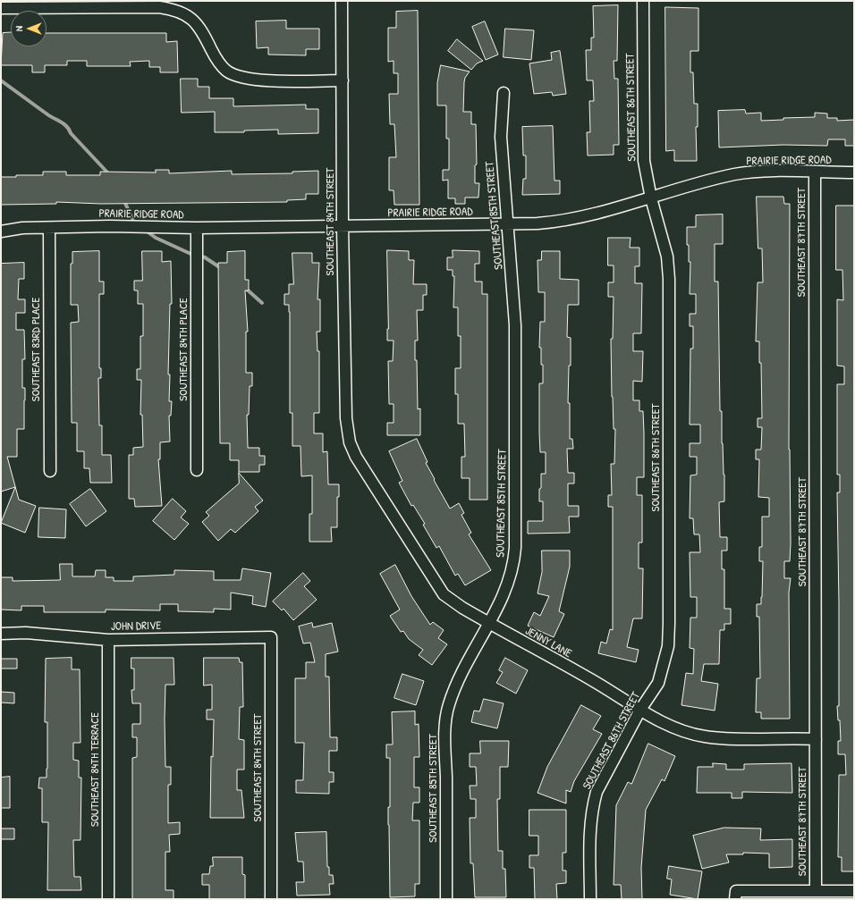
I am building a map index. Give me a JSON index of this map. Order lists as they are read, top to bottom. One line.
{"streets":{"street":["SOUTHEAST 86TH STREET","PRAIRIE RIDGE ROAD","SOUTHEAST 85TH STREET","SOUTHEAST 84TH STREET","SOUTHEAST 87TH STREET","SOUTHEAST 83RD PLACE","SOUTHEAST 84TH PLACE","JOHN DRIVE","JENNY LANE","SOUTHEAST 84TH TERRACE"]},"crossings":[["SOUTHEAST 86TH STREET","PRAIRIE RIDGE ROAD"],["SOUTHEAST 86TH STREET","JENNY LANE"],["PRAIRIE RIDGE ROAD","SOUTHEAST 85TH STREET"],["PRAIRIE RIDGE ROAD","SOUTHEAST 84TH STREET"],["PRAIRIE RIDGE ROAD","SOUTHEAST 87TH STREET"],["PRAIRIE RIDGE ROAD","SOUTHEAST 83RD PLACE"],["PRAIRIE RIDGE ROAD","SOUTHEAST 84TH PLACE"],["SOUTHEAST 85TH STREET","JENNY LANE"],["SOUTHEAST 84TH STREET","JOHN DRIVE"],["SOUTHEAST 84TH STREET","JENNY LANE"],["SOUTHEAST 87TH STREET","JENNY LANE"],["JOHN DRIVE","SOUTHEAST 84TH TERRACE"]],"north":"left"}
